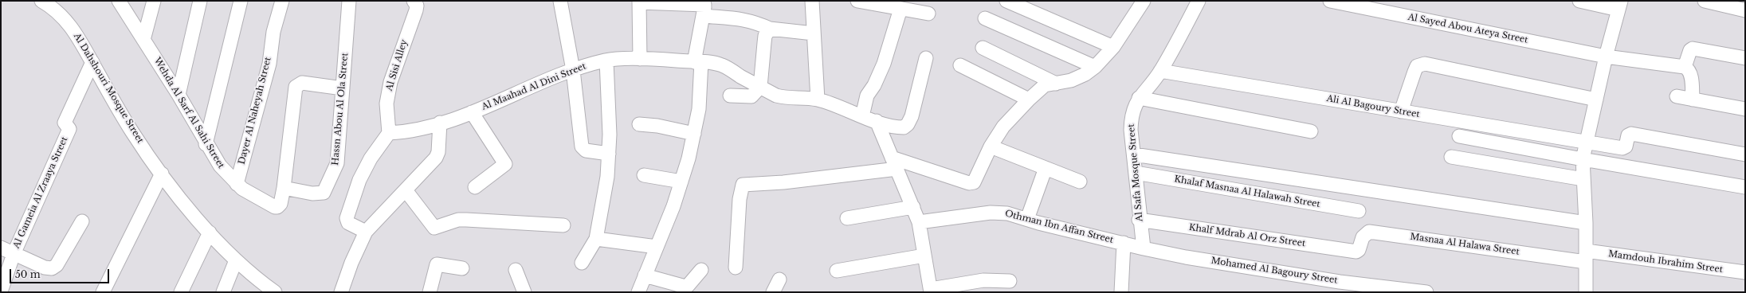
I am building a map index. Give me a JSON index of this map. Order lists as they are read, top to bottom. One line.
{"streets":{"street":["Al Sayed Abou Ateya Street","Al Sisi Alley","Al Maahad Al Dini Street","Al Dahshouri Mosque Street","Ali Al Bagoury Street","Hassn Abou Al Ola Street","Dayer Al Naheyah Street","Wehda Al Sarf Al Sahi Street","Al Safa Mosque Street","Khalaf Masnaa Al Halawah Street","Al Gameia Al Zraaya Street","Othman Ibn Affan Street","Khalf Mdrab Al Orz Street","Masnaa Al Halawa Street","Mamdouh Ibrahim Street","Mohamed Al Bagoury Street"]},"crossings":[["Al Sisi Alley","Al Maahad Al Dini Street"],["Al Dahshouri Mosque Street","Al Gameia Al Zraaya Street"],["Ali Al Bagoury Street","Al Safa Mosque Street"],["Hassn Abou Al Ola Street","Wehda Al Sarf Al Sahi Street"],["Dayer Al Naheyah Street","Wehda Al Sarf Al Sahi Street"],["Al Safa Mosque Street","Khalaf Masnaa Al Halawah Street"],["Al Safa Mosque Street","Khalf Mdrab Al Orz Street"],["Al Safa Mosque Street","Mohamed Al Bagoury Street"],["Othman Ibn Affan Street","Mohamed Al Bagoury Street"],["Khalf Mdrab Al Orz Street","Masnaa Al Halawa Street"],["Masnaa Al Halawa Street","Mamdouh Ibrahim Street"]],"scale_bar":"50 m"}
